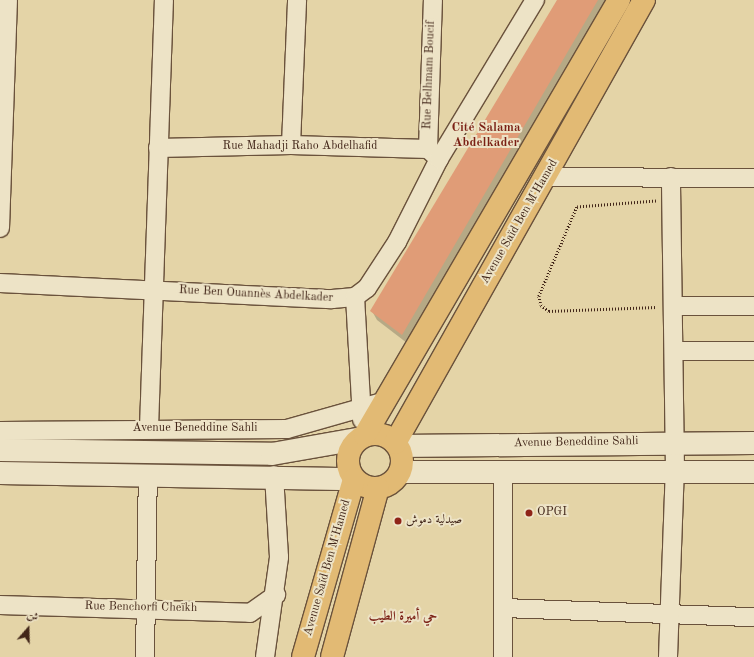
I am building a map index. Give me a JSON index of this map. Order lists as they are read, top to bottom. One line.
{"streets":{"main road":["Avenue Saïd Ben M'Hamed"],"street":["Rue Belhmam Boucif","Rue Mahadji Raho Abdelhafid","Rue Ben Ouannès Abdelkader","Avenue Beneddine Sahli","Rue Benchorfi Cheïkh"]},"crossings":[["Rue Belhmam Boucif","Rue Mahadji Raho Abdelhafid"],["Avenue Saïd Ben M'Hamed","Avenue Beneddine Sahli"]],"districts":["Cité Salama Abdelkader","حي أميرة الطيب"],"places":["OPGI","صيدلية دموش"],"north":"top"}
